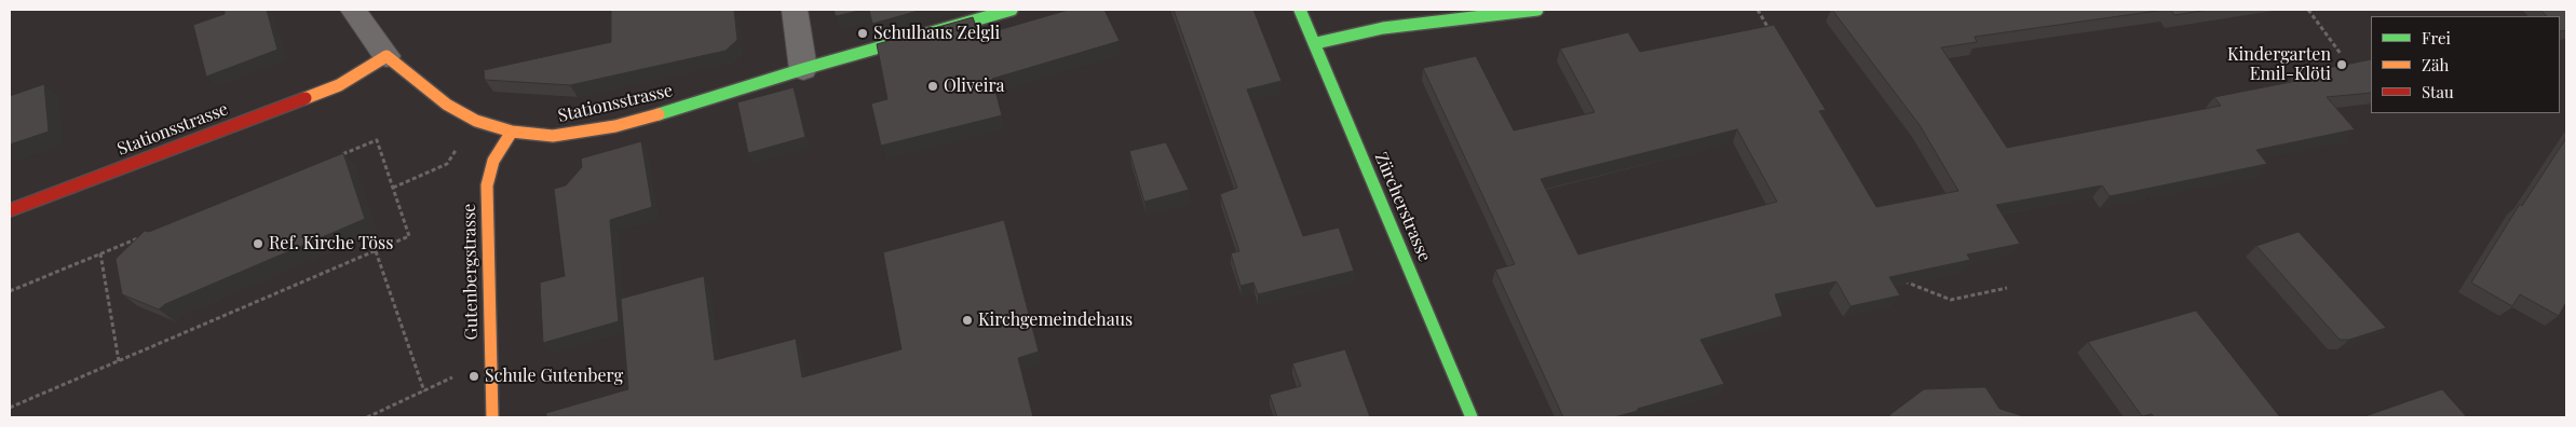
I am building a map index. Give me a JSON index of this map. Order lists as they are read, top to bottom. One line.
{"streets":{"street":["Stationsstrasse","Zürcherstrasse","Gutenbergstrasse"]},"crossings":[["Stationsstrasse","Gutenbergstrasse"]],"places":["Schulhaus Zelgli","Kindergarten Emil-Klöti","Oliveira","Ref. Kirche Töss","Kirchgemeindehaus","Schule Gutenberg"],"legend":["Frei","Zäh","Stau"]}
